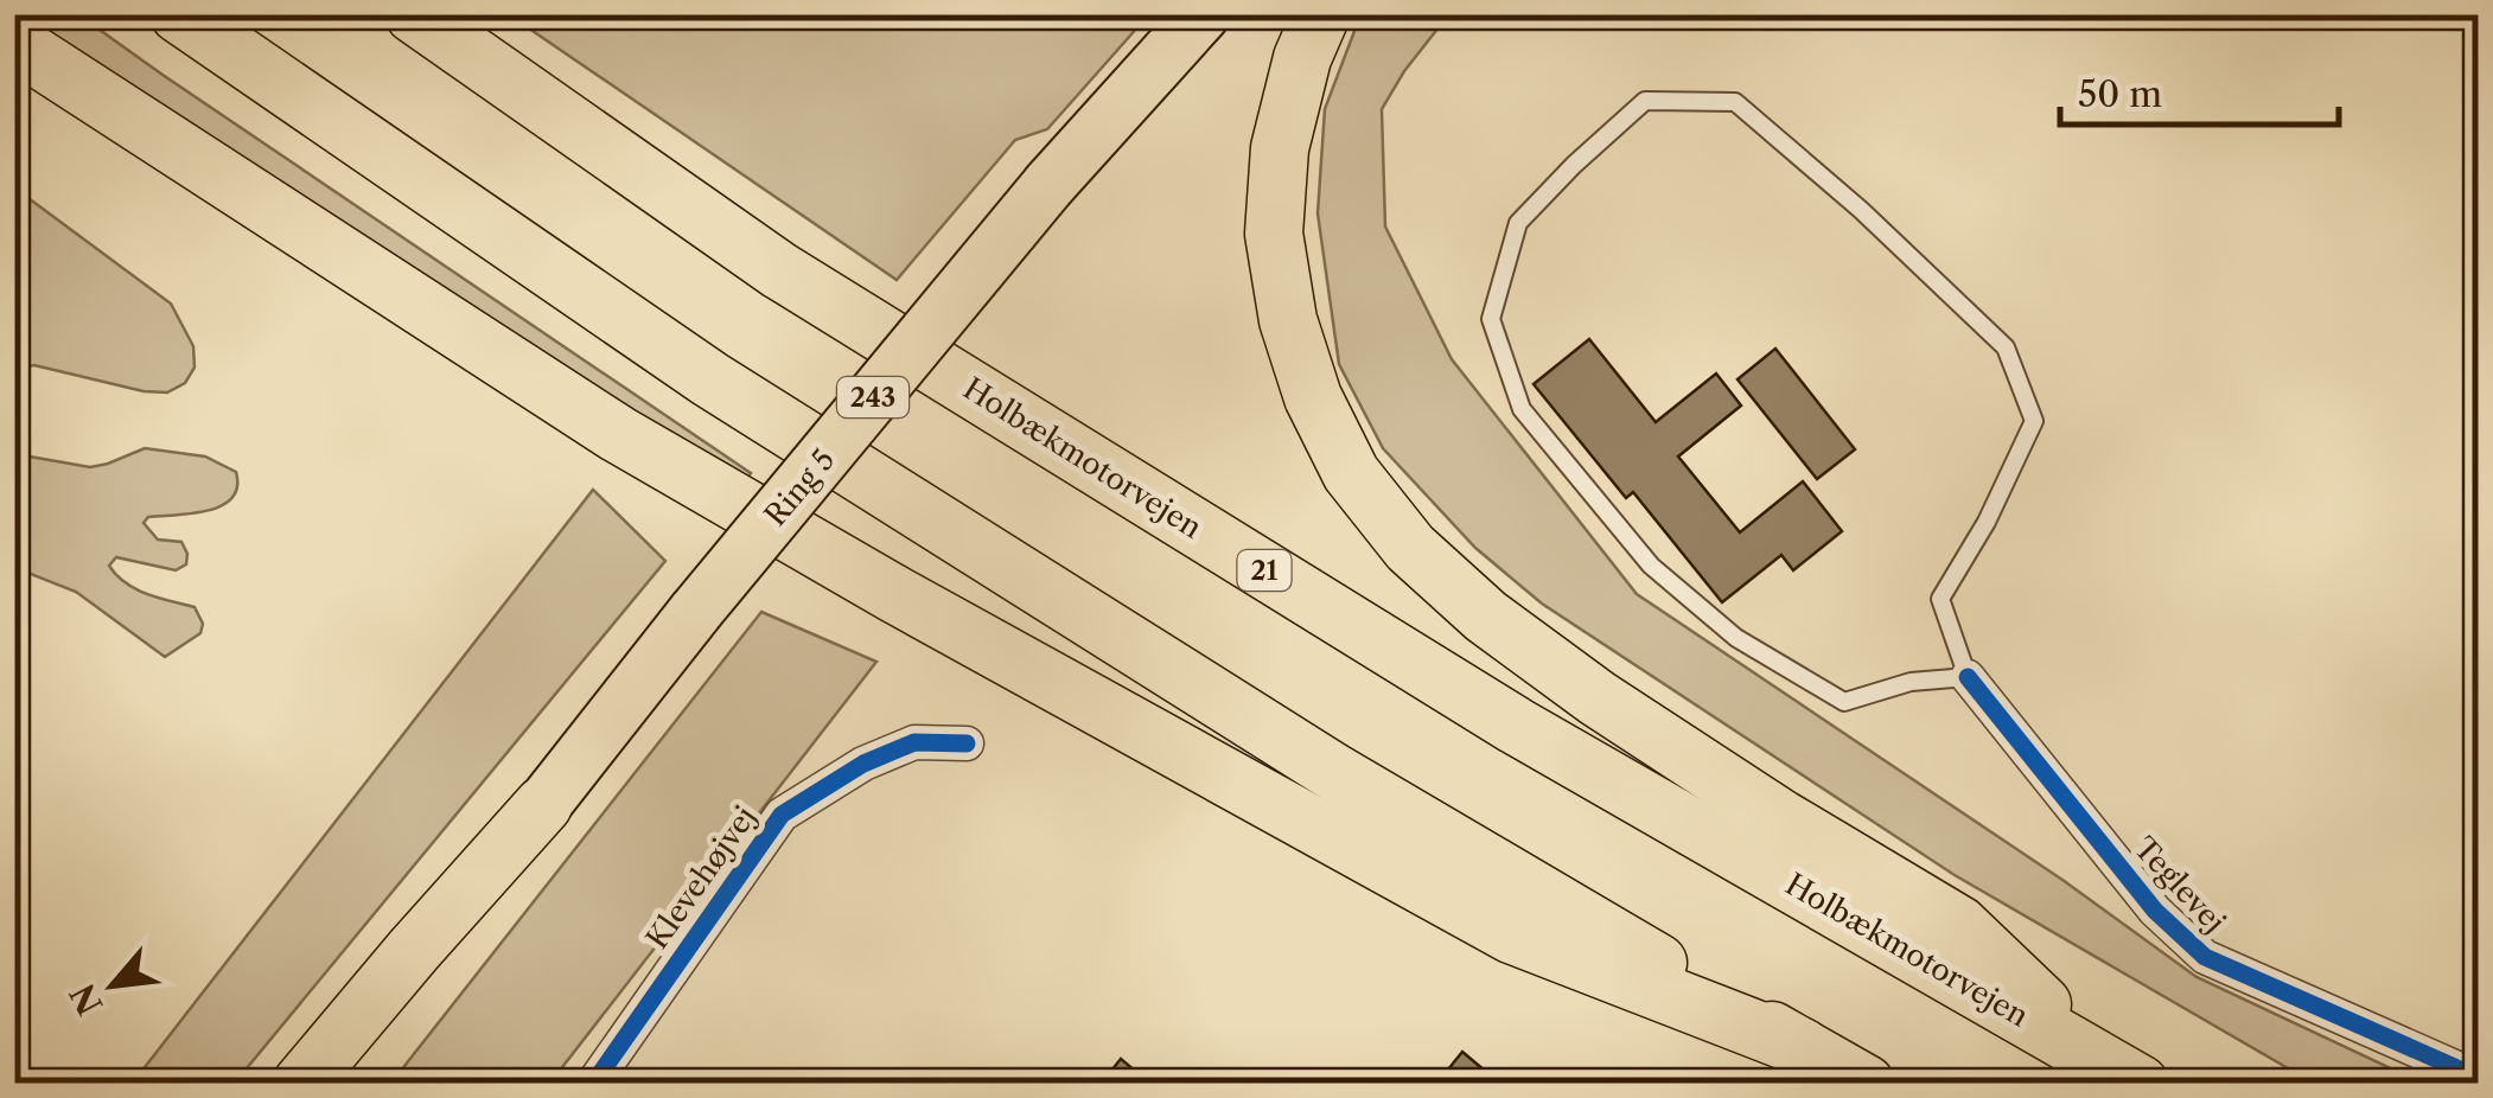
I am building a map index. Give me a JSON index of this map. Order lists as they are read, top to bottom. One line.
{"streets":{"highway":["243","Holbækmotorvejen","Ring 5","21"],"street":["Klevehøjvej","Teglevej"]},"scale_bar":"50 m","north":"bottom left"}
